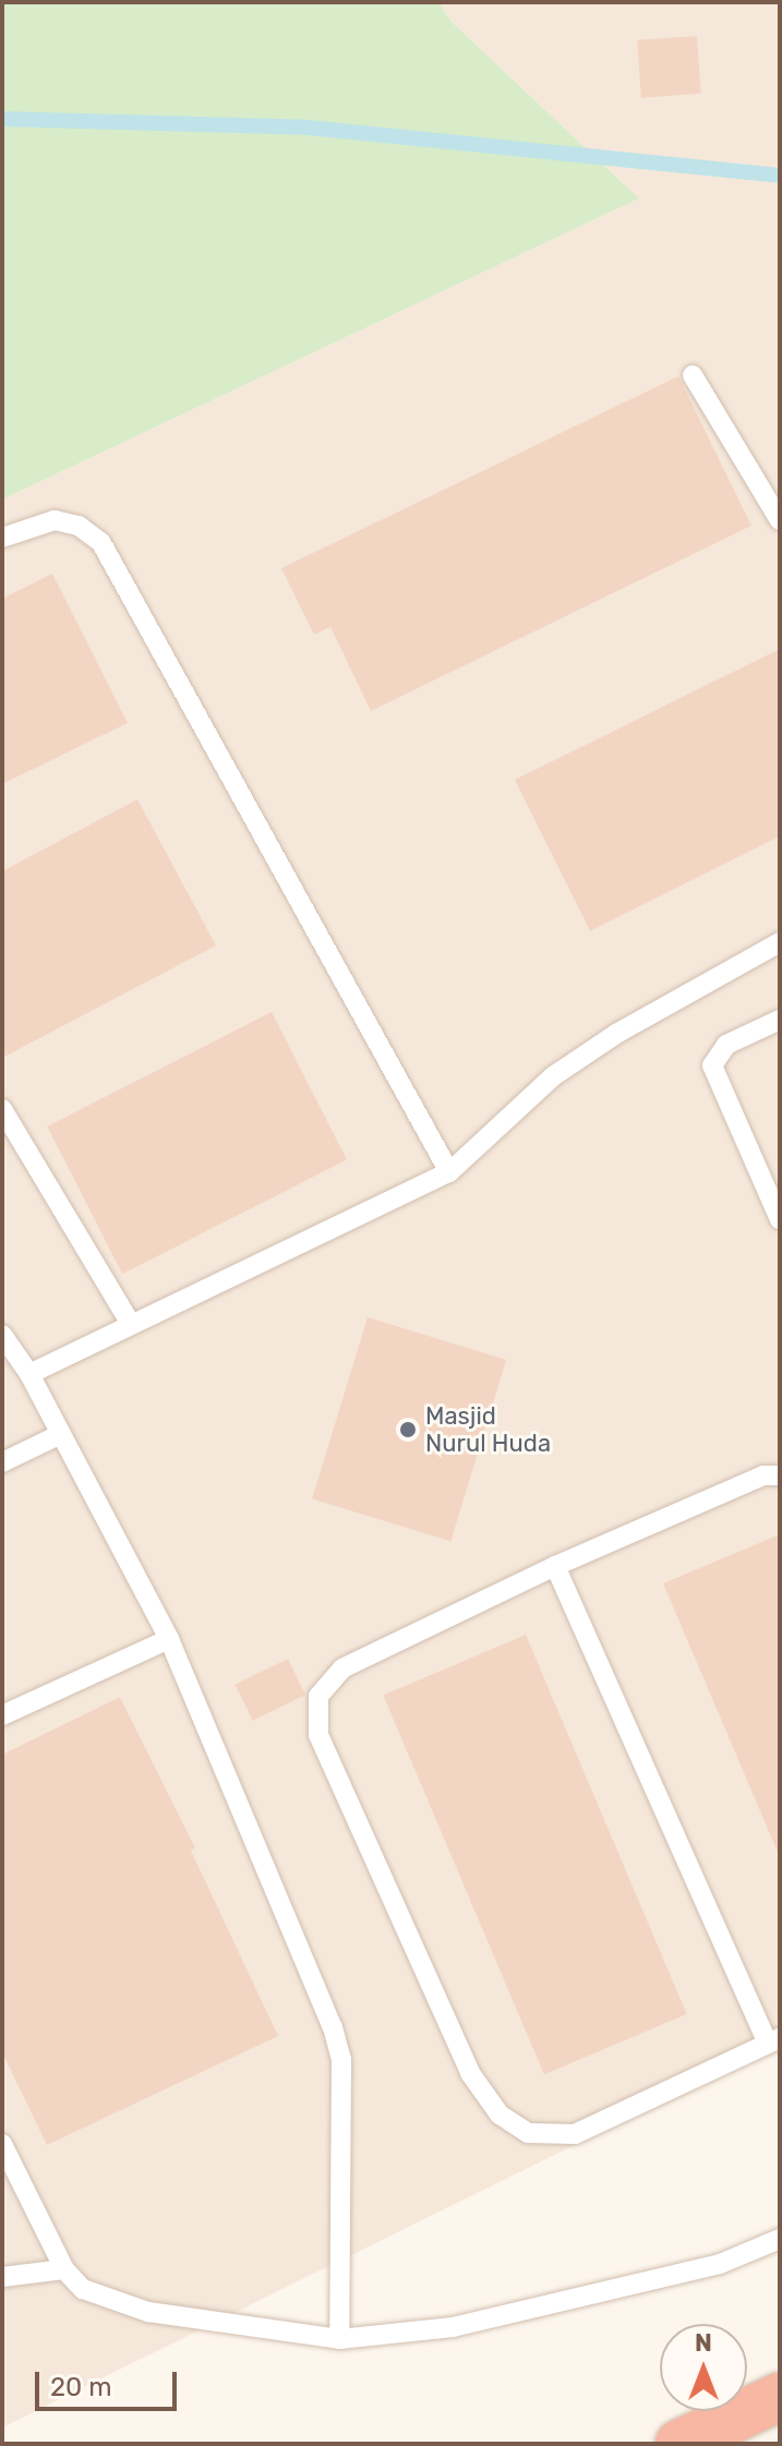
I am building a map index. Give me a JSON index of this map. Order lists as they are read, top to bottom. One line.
{"places":["Masjid Nurul Huda"],"scale_bar":"20 m","north":"top"}
